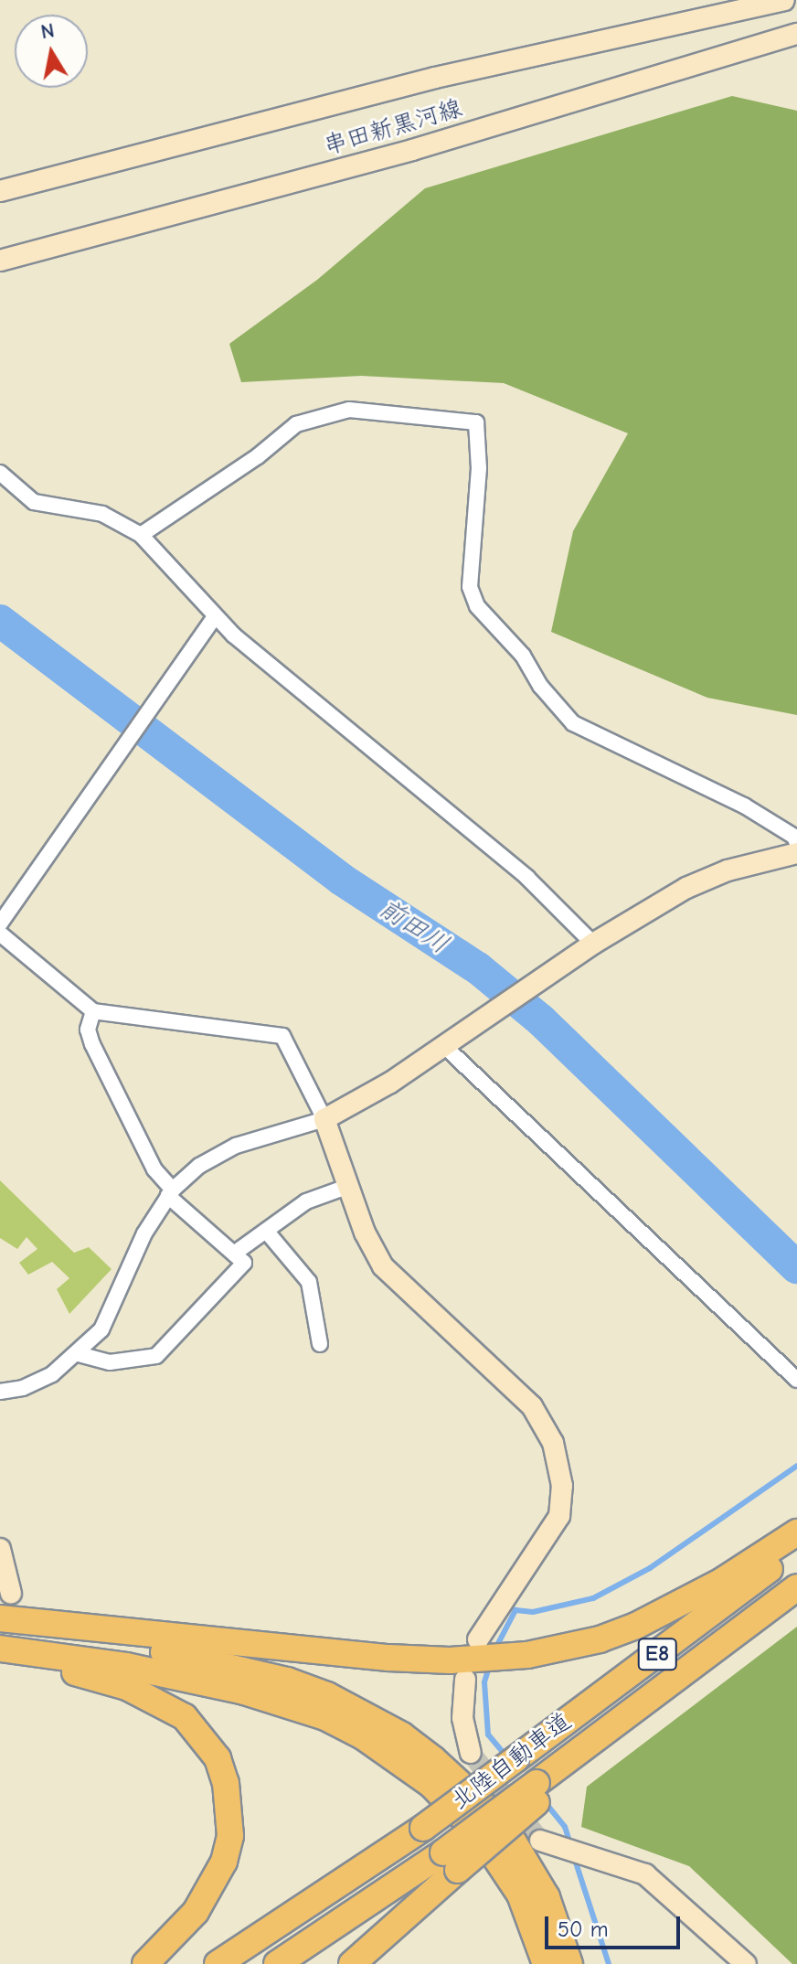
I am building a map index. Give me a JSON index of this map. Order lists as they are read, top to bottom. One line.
{"streets":{"highway":["E8","北陸自動車道"],"main road":["串田新黒河線"]},"water":["前田川"],"scale_bar":"50 m","north":"top"}
